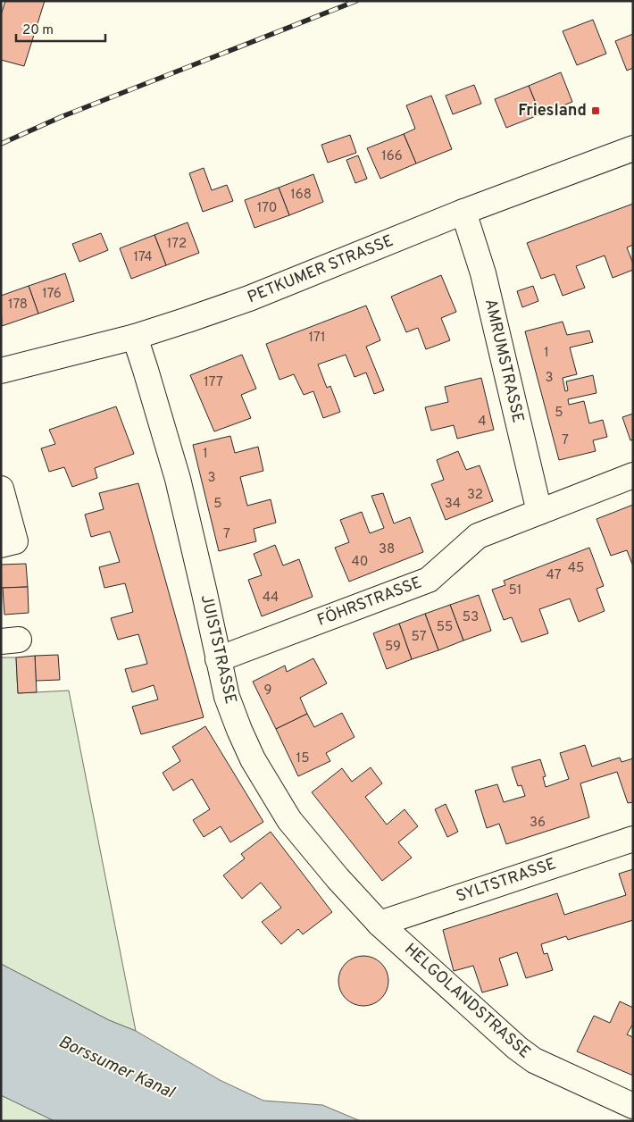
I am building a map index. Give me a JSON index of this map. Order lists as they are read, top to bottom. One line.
{"streets":{"street":["PETKUMER STRASSE","AMRUMSTRASSE","FÖHRSTRASSE","JUISTSTRASSE","SYLTSTRASSE","HELGOLANDSTRASSE"]},"crossings":[["PETKUMER STRASSE","AMRUMSTRASSE"],["PETKUMER STRASSE","JUISTSTRASSE"],["AMRUMSTRASSE","FÖHRSTRASSE"],["FÖHRSTRASSE","JUISTSTRASSE"],["JUISTSTRASSE","SYLTSTRASSE"],["JUISTSTRASSE","HELGOLANDSTRASSE"],["SYLTSTRASSE","HELGOLANDSTRASSE"]],"water":["Borssumer Kanal"],"places":{"transit":["Friesland"]},"house_numbers":["166","168","170","172","174","176","178","171","1","3","177","5","4","7","1","3","32","5","34","7","38","40","45","47","51","44","53","55","57","59","9","15","36"],"scale_bar":"20 m"}
